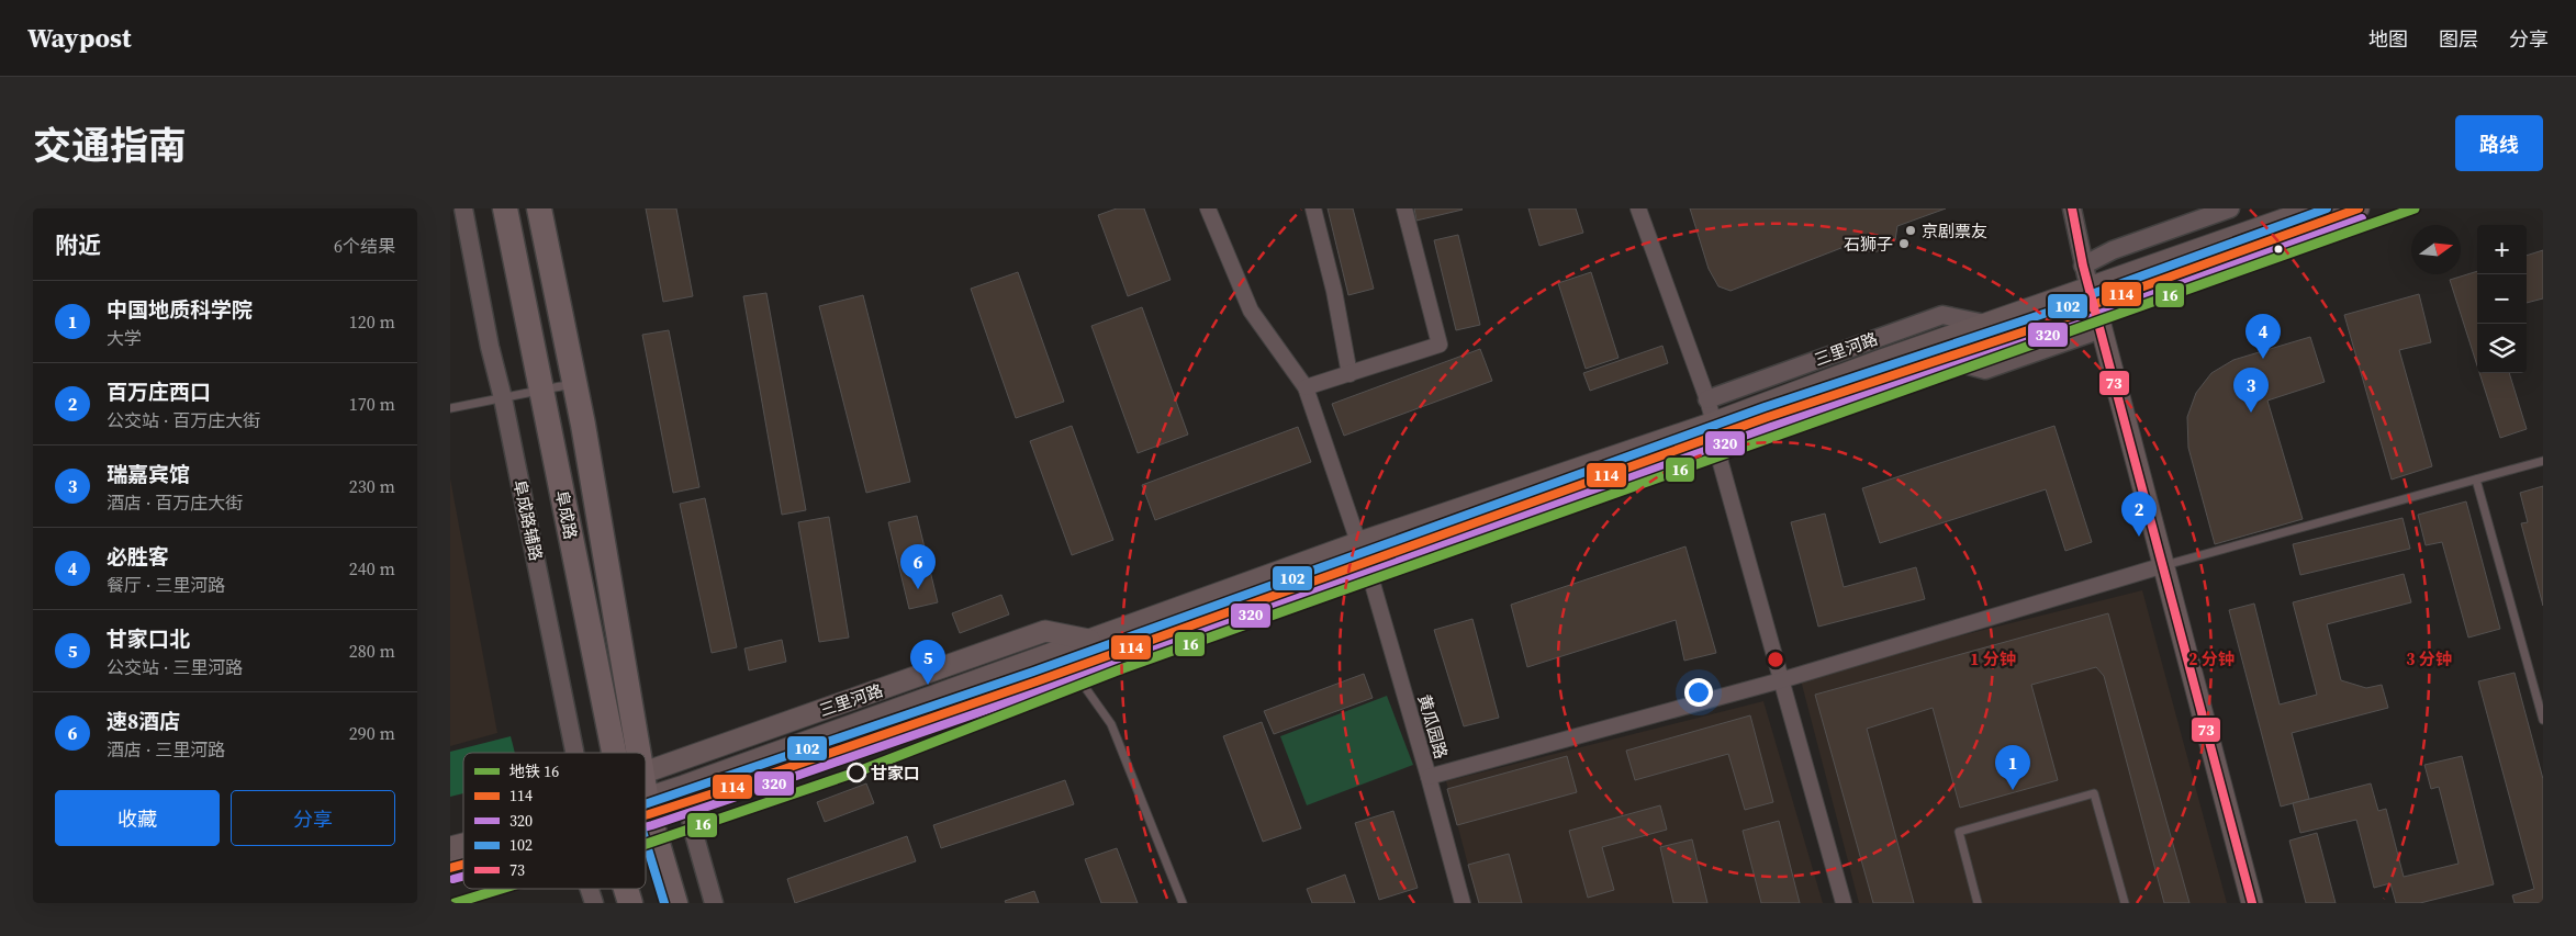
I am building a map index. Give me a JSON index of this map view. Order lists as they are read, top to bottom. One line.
{"streets":{"highway":["阜成路"],"main road":["三里河路"],"street":["阜成路辅路","黄瓜园路"]},"crossings":[["三里河路","阜成路"],["三里河路","黄瓜园路"]],"places":["京剧票友","石狮子","甘家口"],"lines":["metro line 16","transit line 114","transit line 102","transit line 73","transit line 320"],"legend":["地铁 16","114","320","102","73"],"north":"right","page":{"header":"Waypost","nav":["地图","图层","分享"],"title":"交通指南","buttons":["路线",["收藏","分享"]],"heading":["附近","6个结果"],"map_buttons":["+","−"],"list":[{"mark":"1","name":"中国地质科学院","note":"大学","value":"120 m"},{"mark":"2","name":"百万庄西口","note":"公交站 · 百万庄大街","value":"170 m"},{"mark":"3","name":"瑞嘉宾馆","note":"酒店 · 百万庄大街","value":"230 m"},{"mark":"4","name":"必胜客","note":"餐厅 · 三里河路","value":"240 m"},{"mark":"5","name":"甘家口北","note":"公交站 · 三里河路","value":"280 m"},{"mark":"6","name":"速8酒店","note":"酒店 · 三里河路","value":"290 m"}],"pins":["4","3","2","6","5","1"]},"rings":["1 分钟","2 分钟","3 分钟"]}
